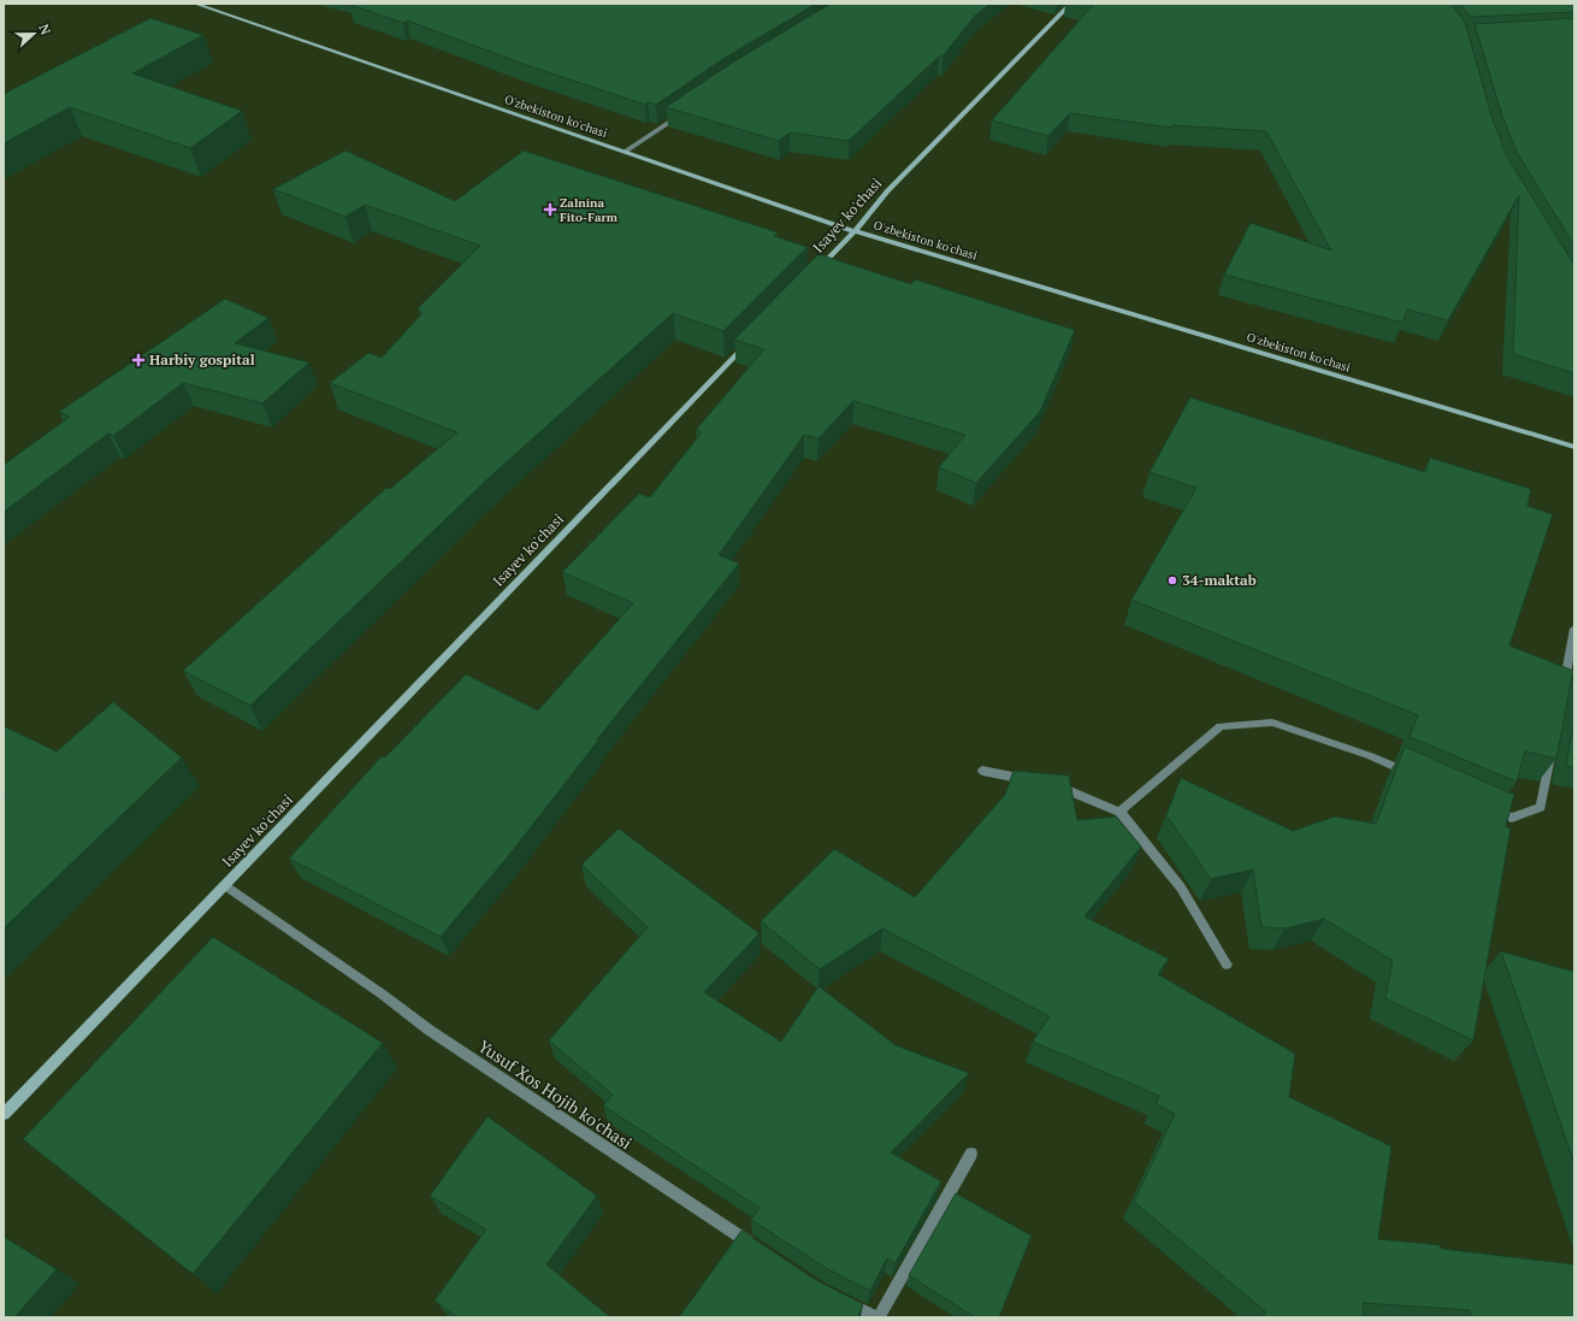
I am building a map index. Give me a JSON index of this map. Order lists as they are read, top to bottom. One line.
{"streets":{"main road":["O'zbekiston ko'chasi","Isayev ko'chasi"],"street":["Yusuf Xos Hojib ko'chasi"]},"crossings":[["O'zbekiston ko'chasi","Isayev ko'chasi"],["Isayev ko'chasi","Yusuf Xos Hojib ko'chasi"]],"places":{"health":["Zalnina Fito-Farm","Harbiy gospital"],"other":["34-maktab"]},"north":"right"}
